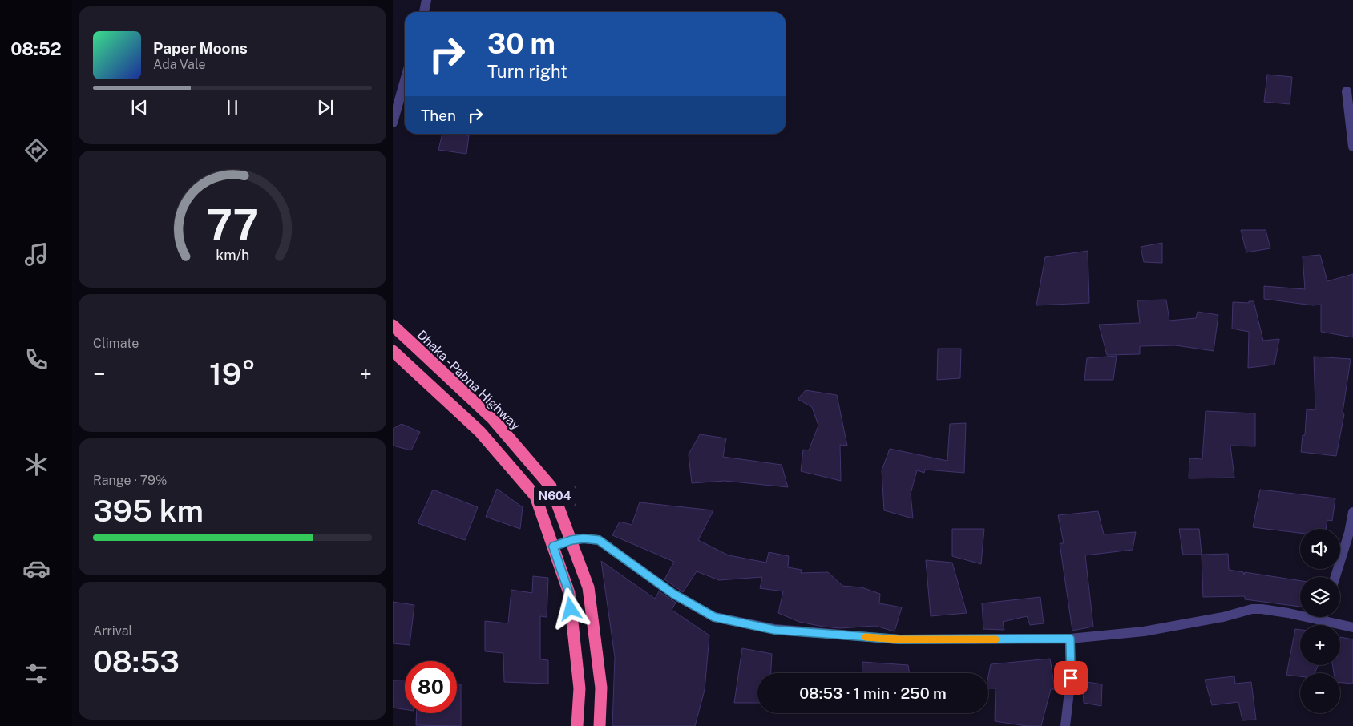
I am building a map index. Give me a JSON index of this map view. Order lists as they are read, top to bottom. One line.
{"streets":{"highway":["Dhaka - Pabna Highway","N604"]},"page":{"tabs":"08:52","turn":["30 m","Turn right"],"song":["Paper Moons","Ada Vale"],"then":"Then","tile":["Climate",["Range · 79%","395 km"],["Arrival","08:53"]],"heat":["−","19°","+"],"map_buttons":["+","−"],"limit":"80","trip":"08:53 · 1 min · 250 m","gauge":["77","km/h"]}}
